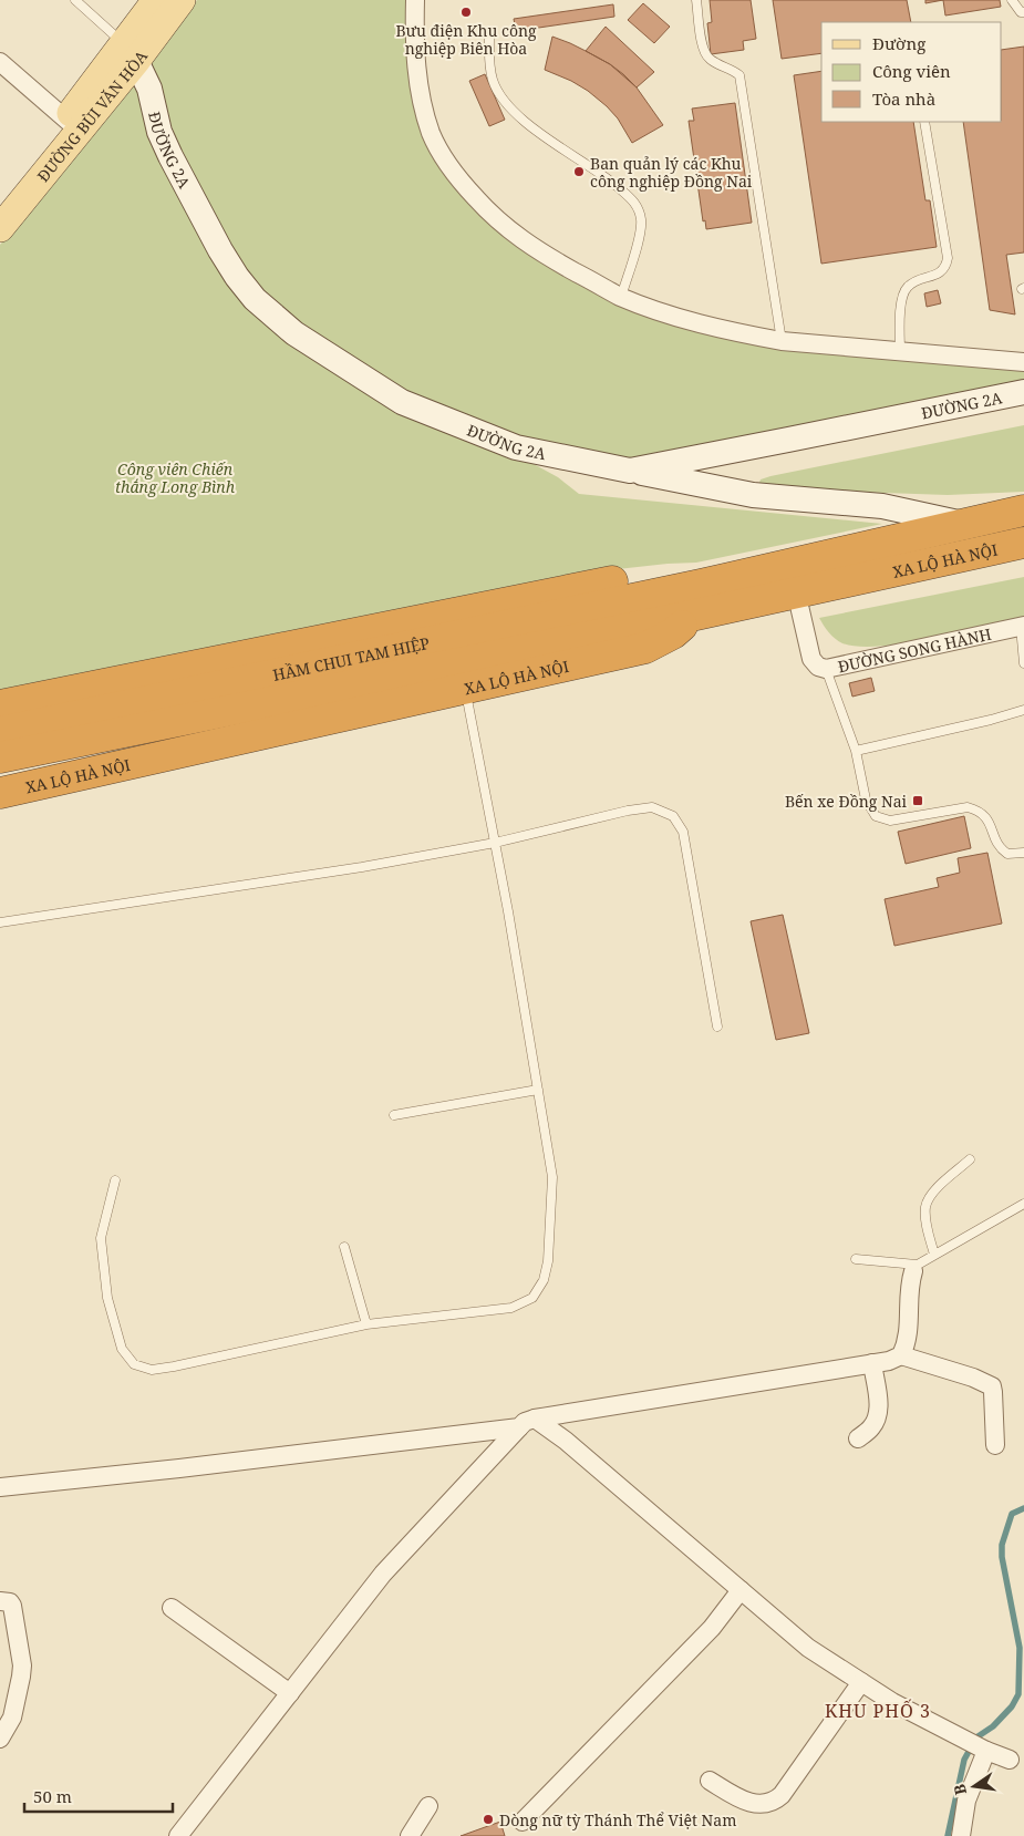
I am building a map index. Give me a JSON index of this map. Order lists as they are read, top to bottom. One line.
{"streets":{"highway":["XA LỘ HÀ NỘI","HẦM CHUI TAM HIỆP"],"main road":["ĐƯỜNG BÙI VĂN HÒA"],"street":["ĐƯỜNG 2A","ĐƯỜNG SONG HÀNH"]},"crossings":[["ĐƯỜNG BÙI VĂN HÒA","ĐƯỜNG 2A"],["XA LỘ HÀ NỘI","ĐƯỜNG SONG HÀNH"],["XA LỘ HÀ NỘI","HẦM CHUI TAM HIỆP"]],"districts":["KHU PHỐ 3"],"parks":["Công viên Chiến thắng Long Bình"],"places":{"other":["Bưu điện Khu công nghiệp Biên Hòa","Ban quản lý các Khu công nghiệp Đồng Nai","Dòng nữ tỳ Thánh Thể Việt Nam"],"transit":["Bến xe Đồng Nai"]},"legend":["Đường","Công viên","Tòa nhà"],"scale_bar":"50 m","north":"left"}
